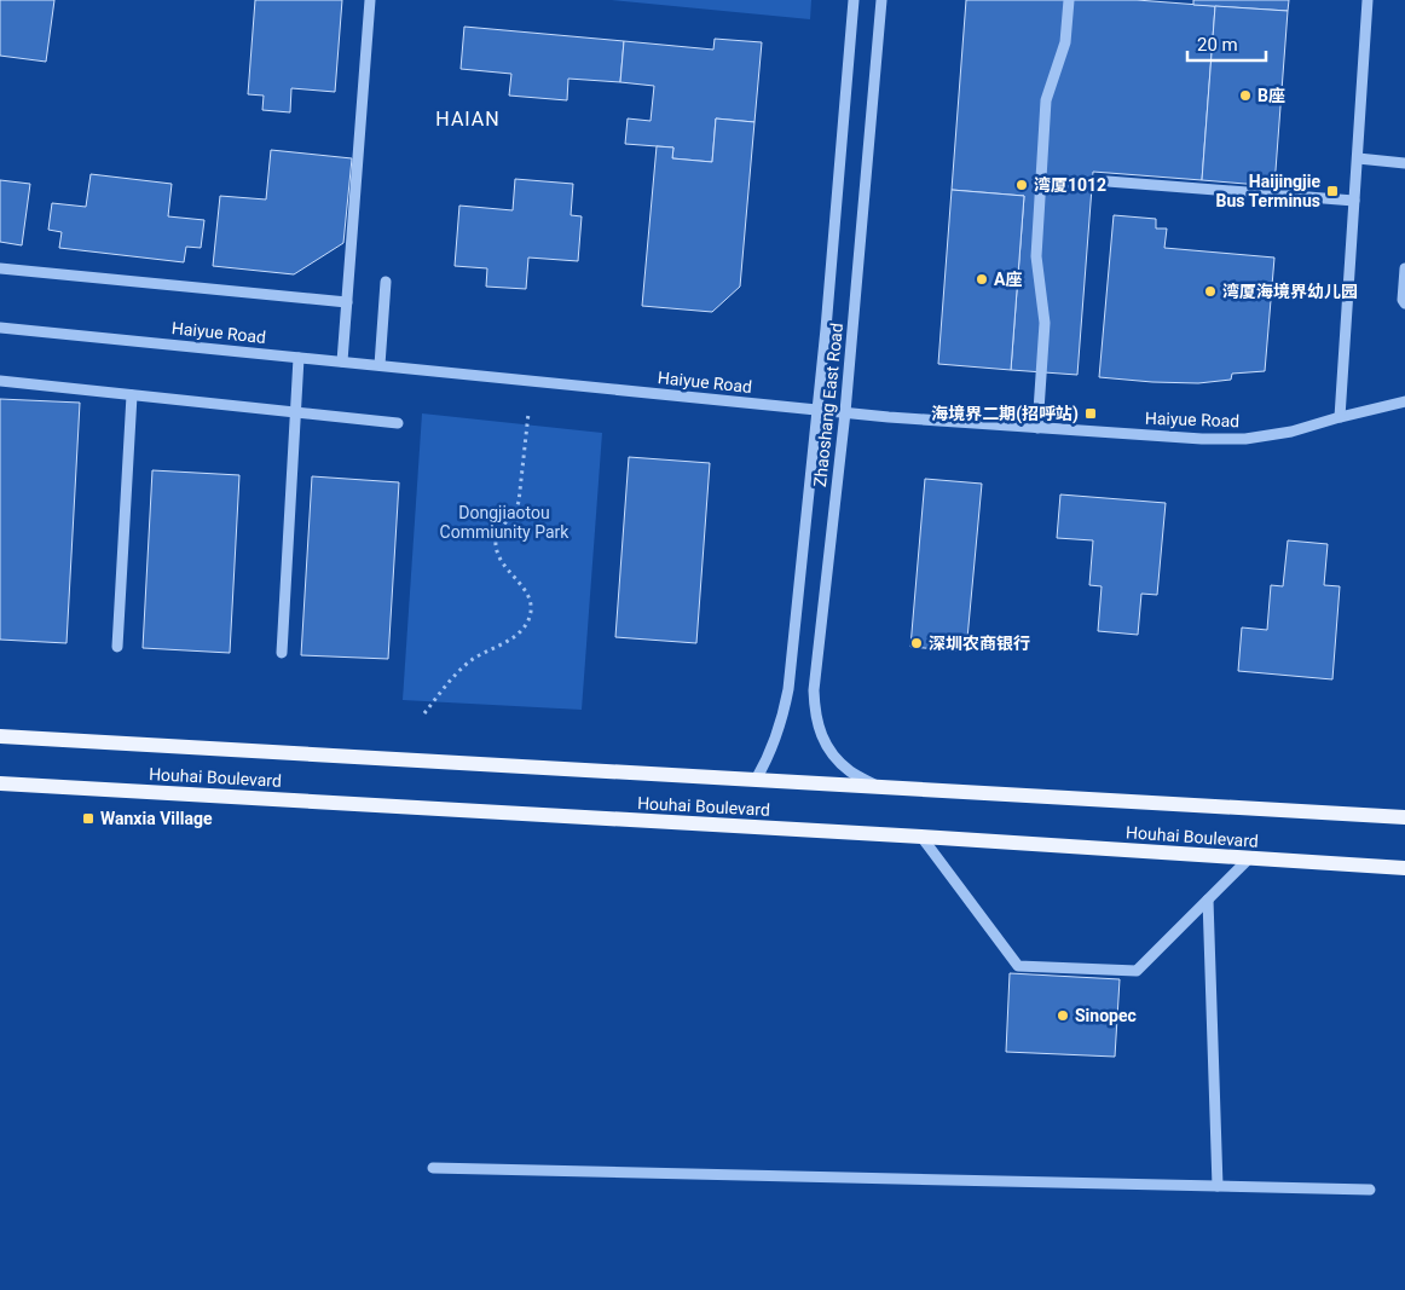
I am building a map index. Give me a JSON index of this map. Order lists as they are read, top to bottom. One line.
{"streets":{"main road":["Houhai Boulevard"],"street":["Haiyue Road","Zhaoshang East Road"]},"crossings":[["Haiyue Road","Zhaoshang East Road"],["Zhaoshang East Road","Houhai Boulevard"]],"districts":["HAIAN"],"parks":["Dongjiaotou Commiunity Park"],"places":{"other":["B座","湾厦1012","A座","湾厦海境界幼儿园","深圳农商银行","Sinopec"],"transit":["Haijingjie Bus Terminus","海境界二期(招呼站)","Wanxia Village"]},"scale_bar":"20 m"}
